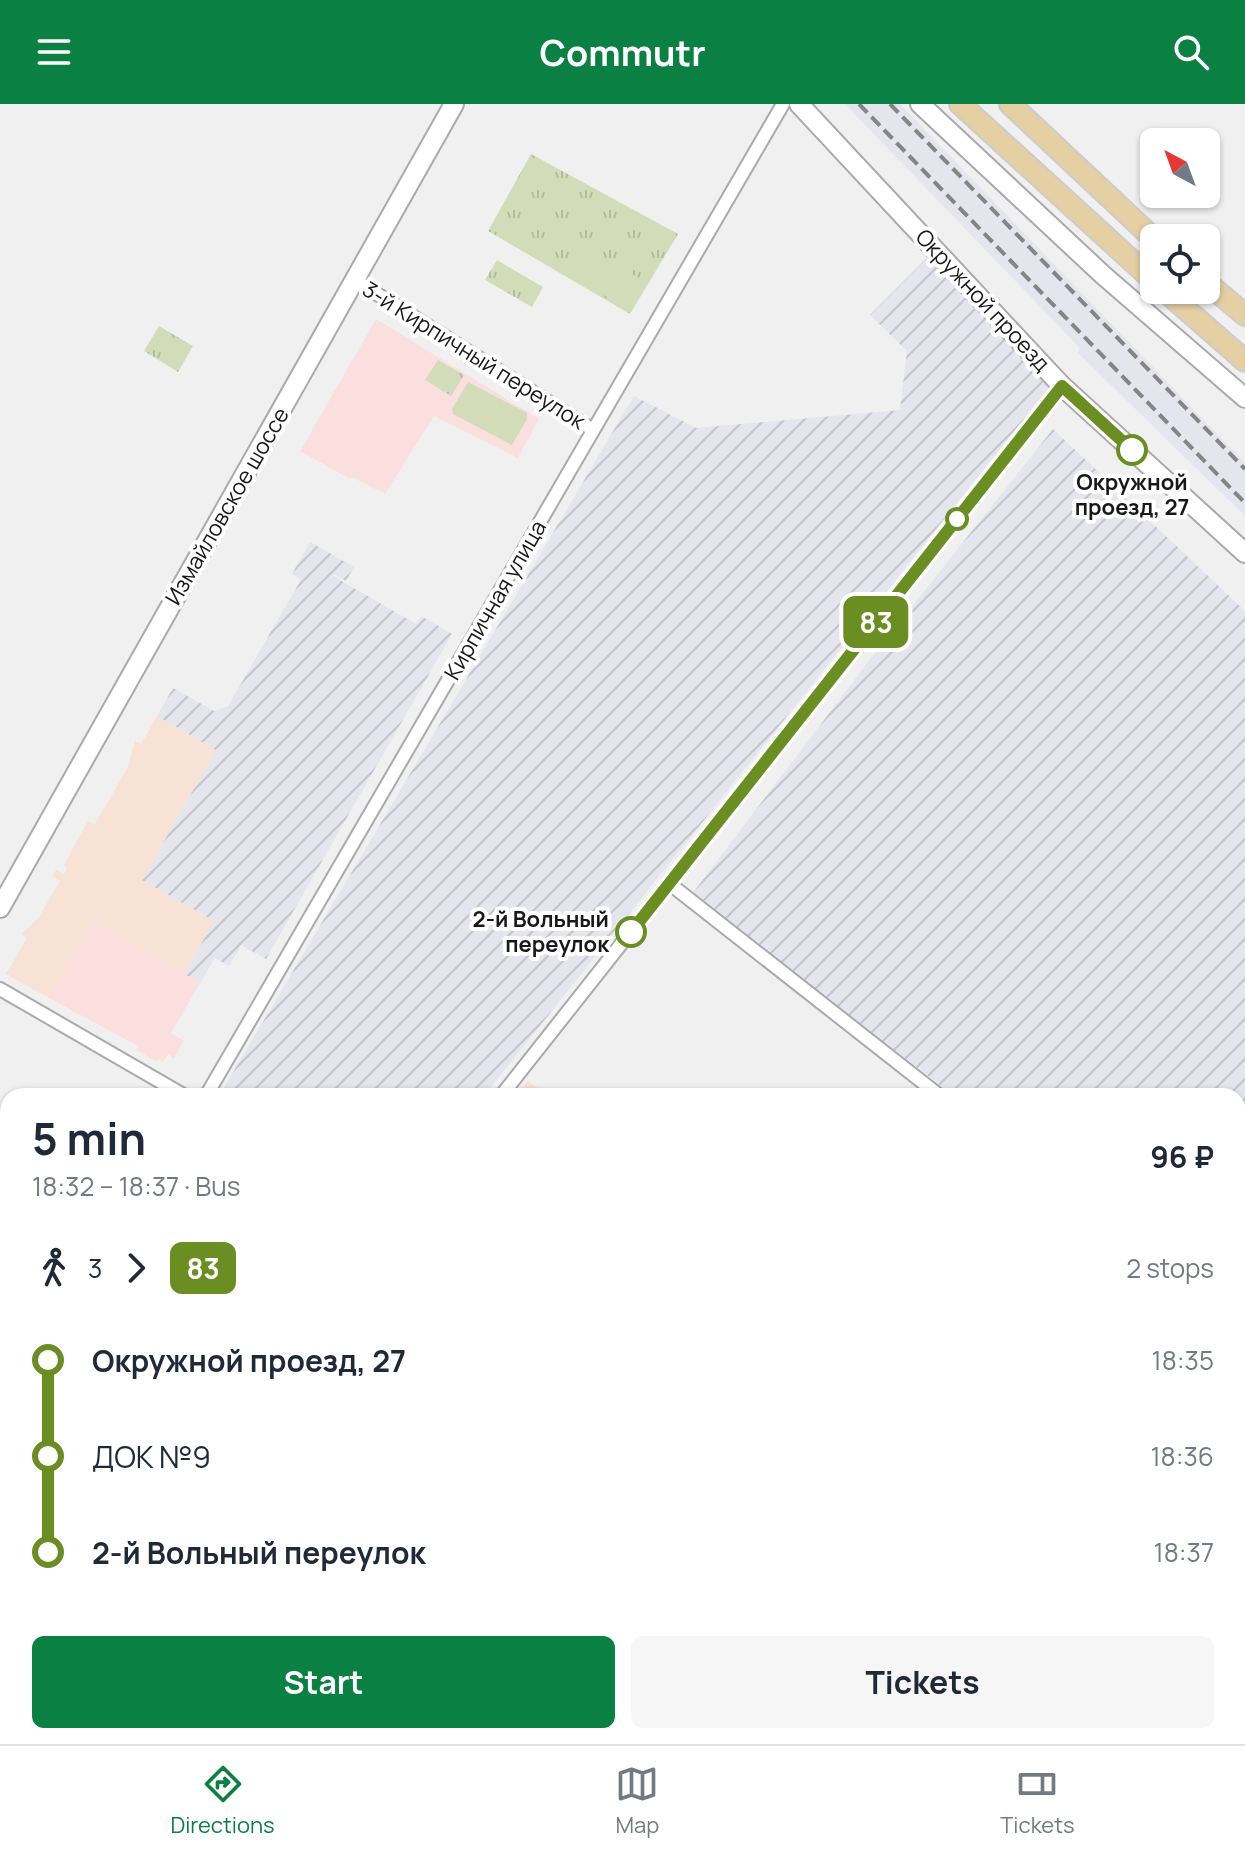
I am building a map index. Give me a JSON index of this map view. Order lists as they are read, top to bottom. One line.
{"streets":{"main road":["Окружной проезд","Измайловское шоссе"],"street":["3-й Кирпичный переулок","Кирпичная улица"]},"crossings":[["3-й Кирпичный переулок","Измайловское шоссе"],["3-й Кирпичный переулок","Кирпичная улица"]],"places":["Окружной проезд, 27","2-й Вольный переулок"],"lines":["bus line 83"],"north":"top left","page":{"header":"Commutr","on_map":"83","heading":["5 min","18:32 – 18:37 · Bus","96 ₽"],"legs":["3","83","2 stops"],"list":[{"name":"Окружной проезд, 27","value":"18:35"},{"name":"ДОК №9","value":"18:36"},{"name":"2-й Вольный переулок","value":"18:37"}],"buttons":["Start","Tickets"],"tabs":["Directions","Map","Tickets"]}}
